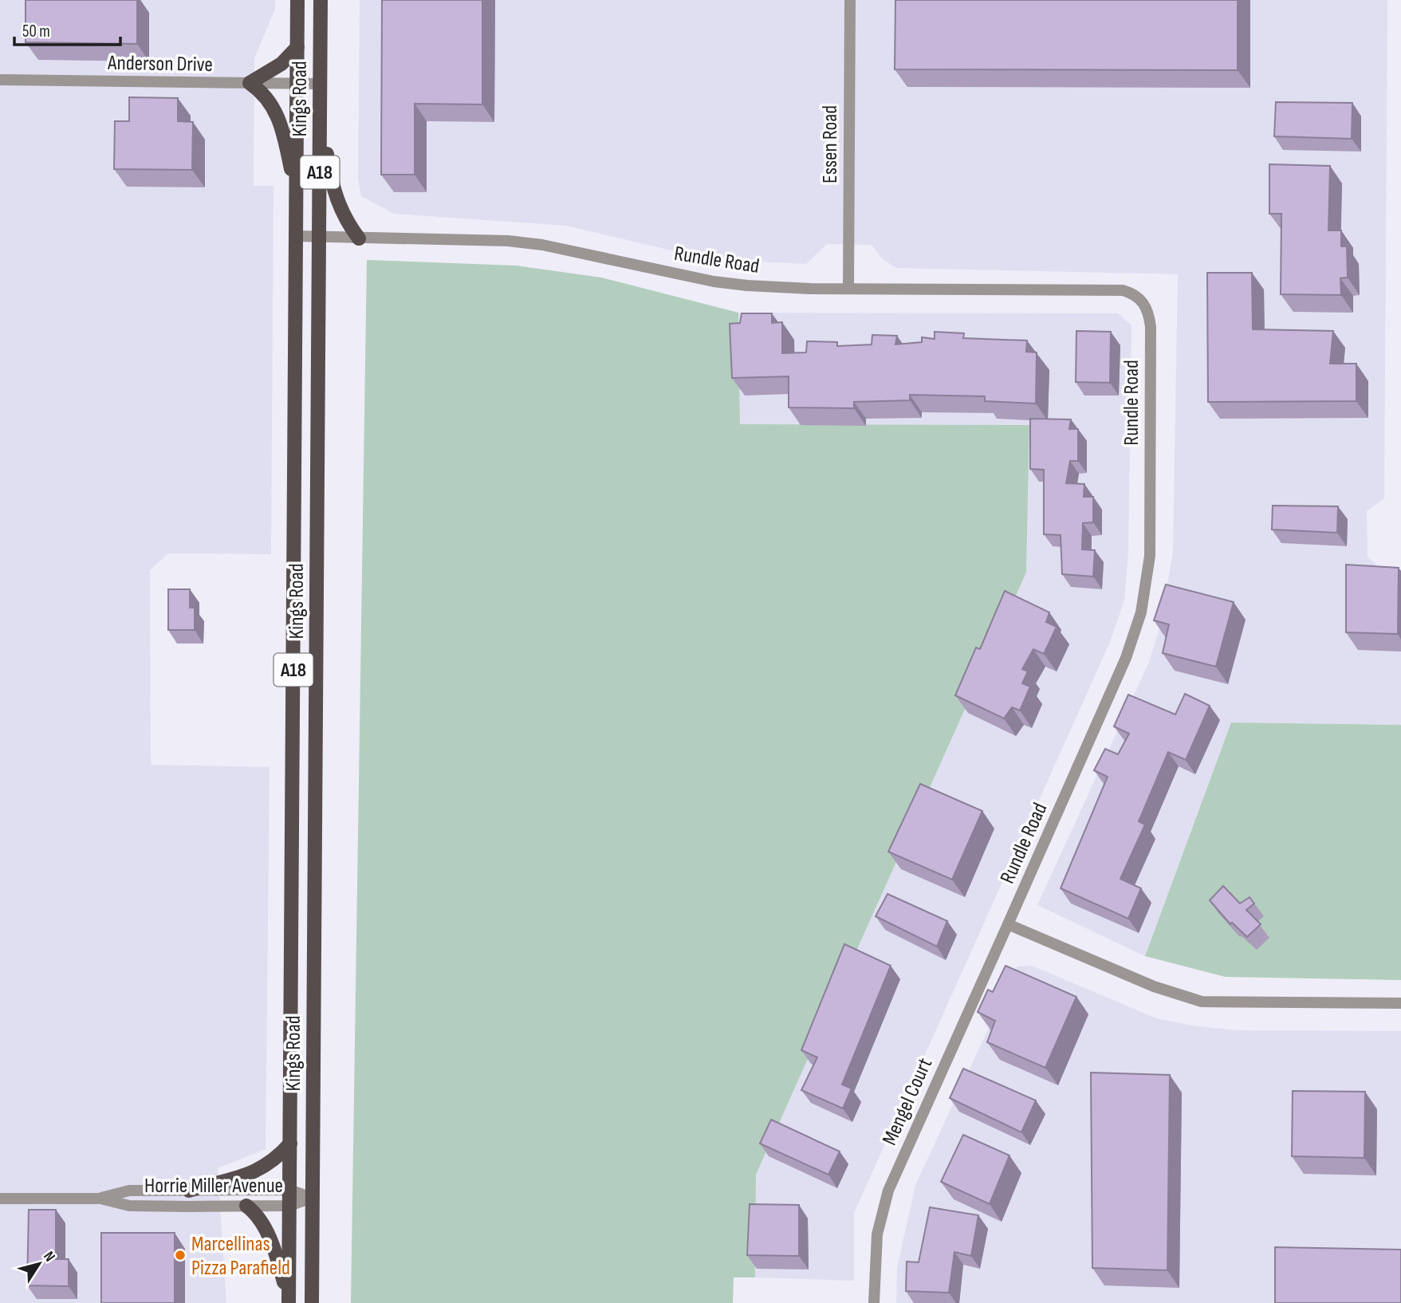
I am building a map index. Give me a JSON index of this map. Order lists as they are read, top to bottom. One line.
{"streets":{"main road":["Kings Road","A18"],"street":["Anderson Drive","Essen Road","Rundle Road","Mengel Court","Horrie Miller Avenue"]},"crossings":[["Anderson Drive","Kings Road"],["Kings Road","Rundle Road"],["Kings Road","Horrie Miller Avenue"],["Essen Road","Rundle Road"],["Rundle Road","Mengel Court"]],"places":["Marcellinas Pizza Parafield"],"scale_bar":"50 m","north":"top right"}
